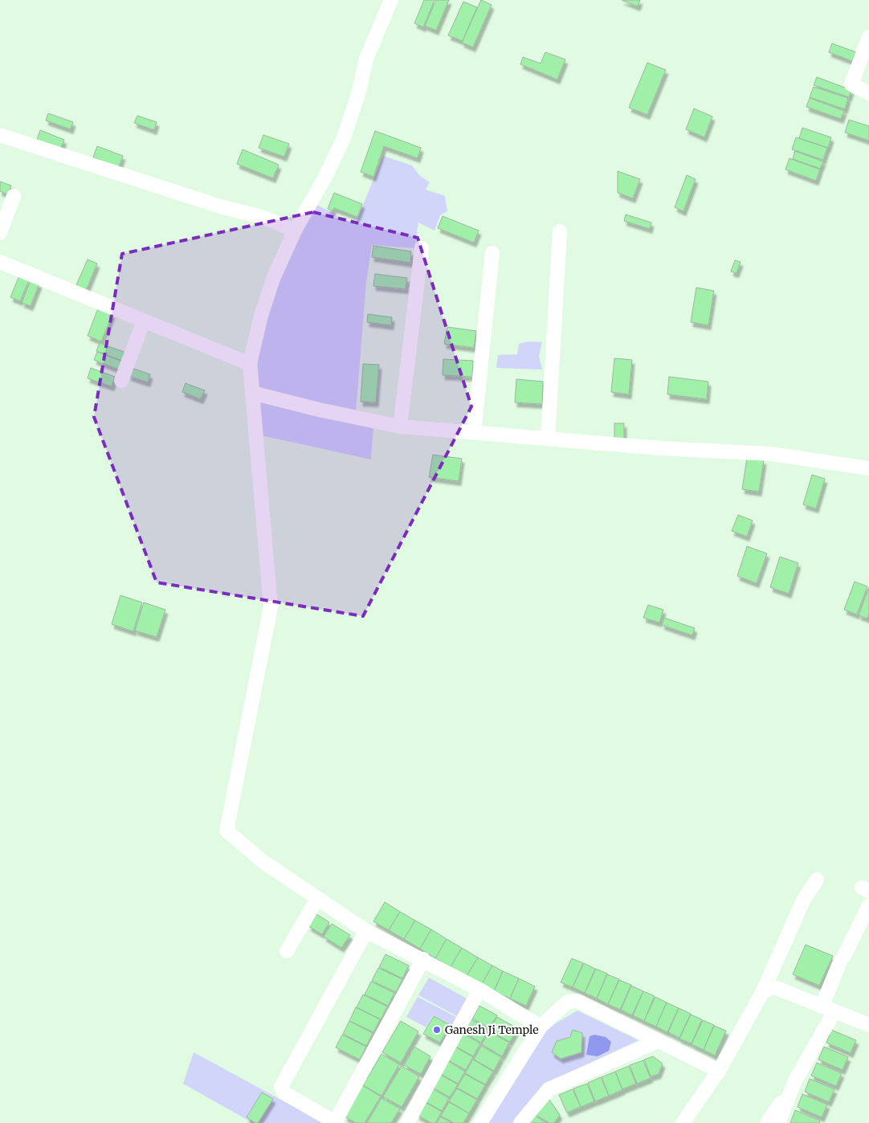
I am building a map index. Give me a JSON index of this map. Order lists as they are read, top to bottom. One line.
{"places":["Ganesh Ji Temple"]}
